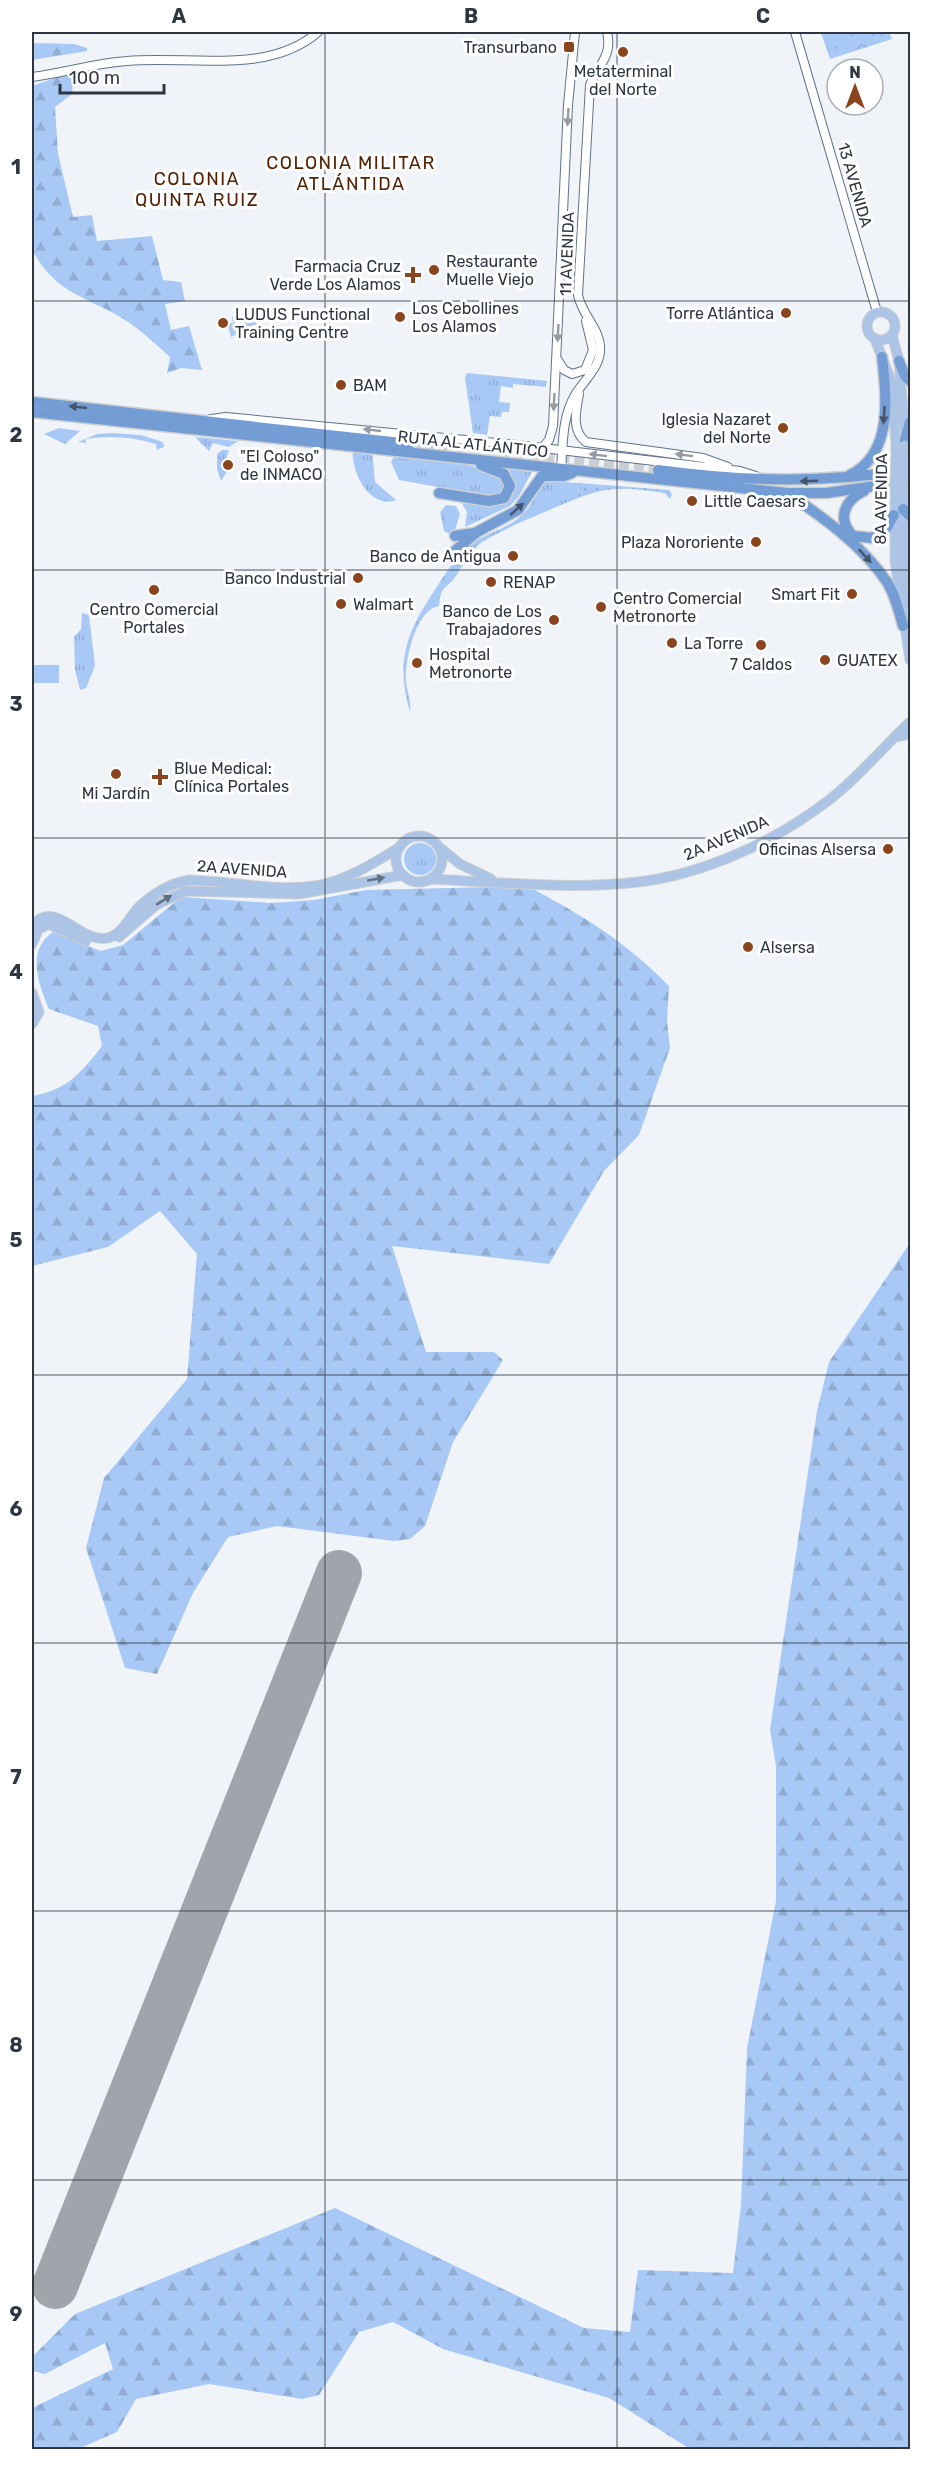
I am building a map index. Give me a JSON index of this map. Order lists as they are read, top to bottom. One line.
{"streets":{"highway":["RUTA AL ATLÁNTICO"],"main road":["13 AVENIDA","11 AVENIDA","8A AVENIDA","2A AVENIDA"]},"crossings":[["13 AVENIDA","8A AVENIDA"],["11 AVENIDA","RUTA AL ATLÁNTICO"]],"districts":["COLONIA MILITAR ATLÁNTIDA","COLONIA QUINTA RUIZ"],"places":{"transit":["Transurbano"],"other":["Metaterminal del Norte","Restaurante Muelle Viejo","Torre Atlántica","Los Cebollines Los Alamos","LUDUS Functional Training Centre","BAM","Iglesia Nazaret del Norte","\"El Coloso\" de INMACO","Little Caesars","Plaza Nororiente","Banco de Antigua","Banco Industrial","RENAP","Centro Comercial Portales","Smart Fit","Walmart","Centro Comercial Metronorte","Banco de Los Trabajadores","La Torre","7 Caldos","GUATEX","Hospital Metronorte","Mi Jardín","Oficinas Alsersa","Alsersa"],"health":["Farmacia Cruz Verde Los Alamos","Blue Medical: Clínica Portales"]},"scale_bar":"100 m","north":"top","grid":{"columns":["A","B","C"],"rows":["1","2","3","4","5","6","7","8","9"]}}
